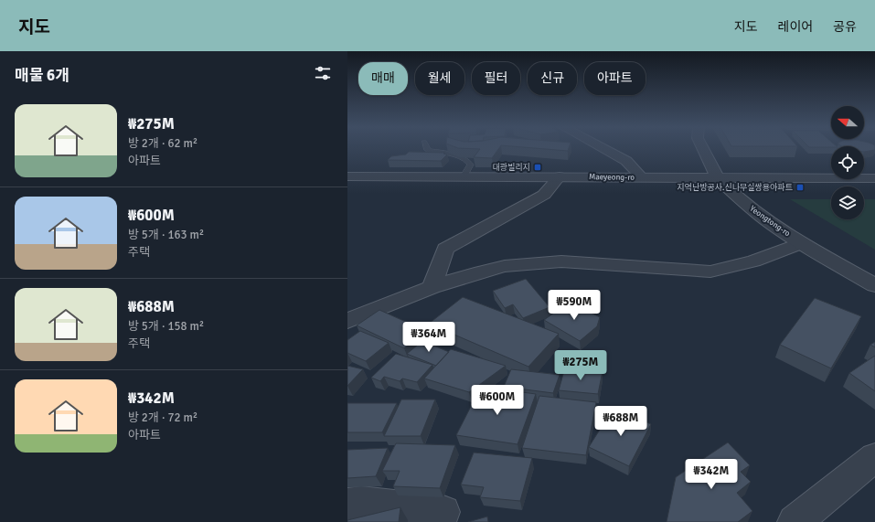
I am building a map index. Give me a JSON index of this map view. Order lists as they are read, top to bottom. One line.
{"streets":{"street":["Maeyeong-ro","Yeongtong-ro"]},"crossings":[["Maeyeong-ro","Yeongtong-ro"]],"places":{"transit":["대광빌리지","지역난방공사.신나무실쌍용아파트"]},"north":"left","page":{"header":"지도","nav":["지도","레이어","공유"],"heading":"매물 6개","chip":["매매","월세","필터","신규","아파트"],"list":[{"name":"₩275M","note":"방 2개 · 62 m² · 아파트"},{"name":"₩600M","note":"방 5개 · 163 m² · 주택"},{"name":"₩688M","note":"방 5개 · 158 m² · 주택"},{"name":"₩342M","note":"방 2개 · 72 m² · 아파트"}],"price":["₩590M","₩364M","₩275M","₩600M","₩688M","₩342M"]}}
